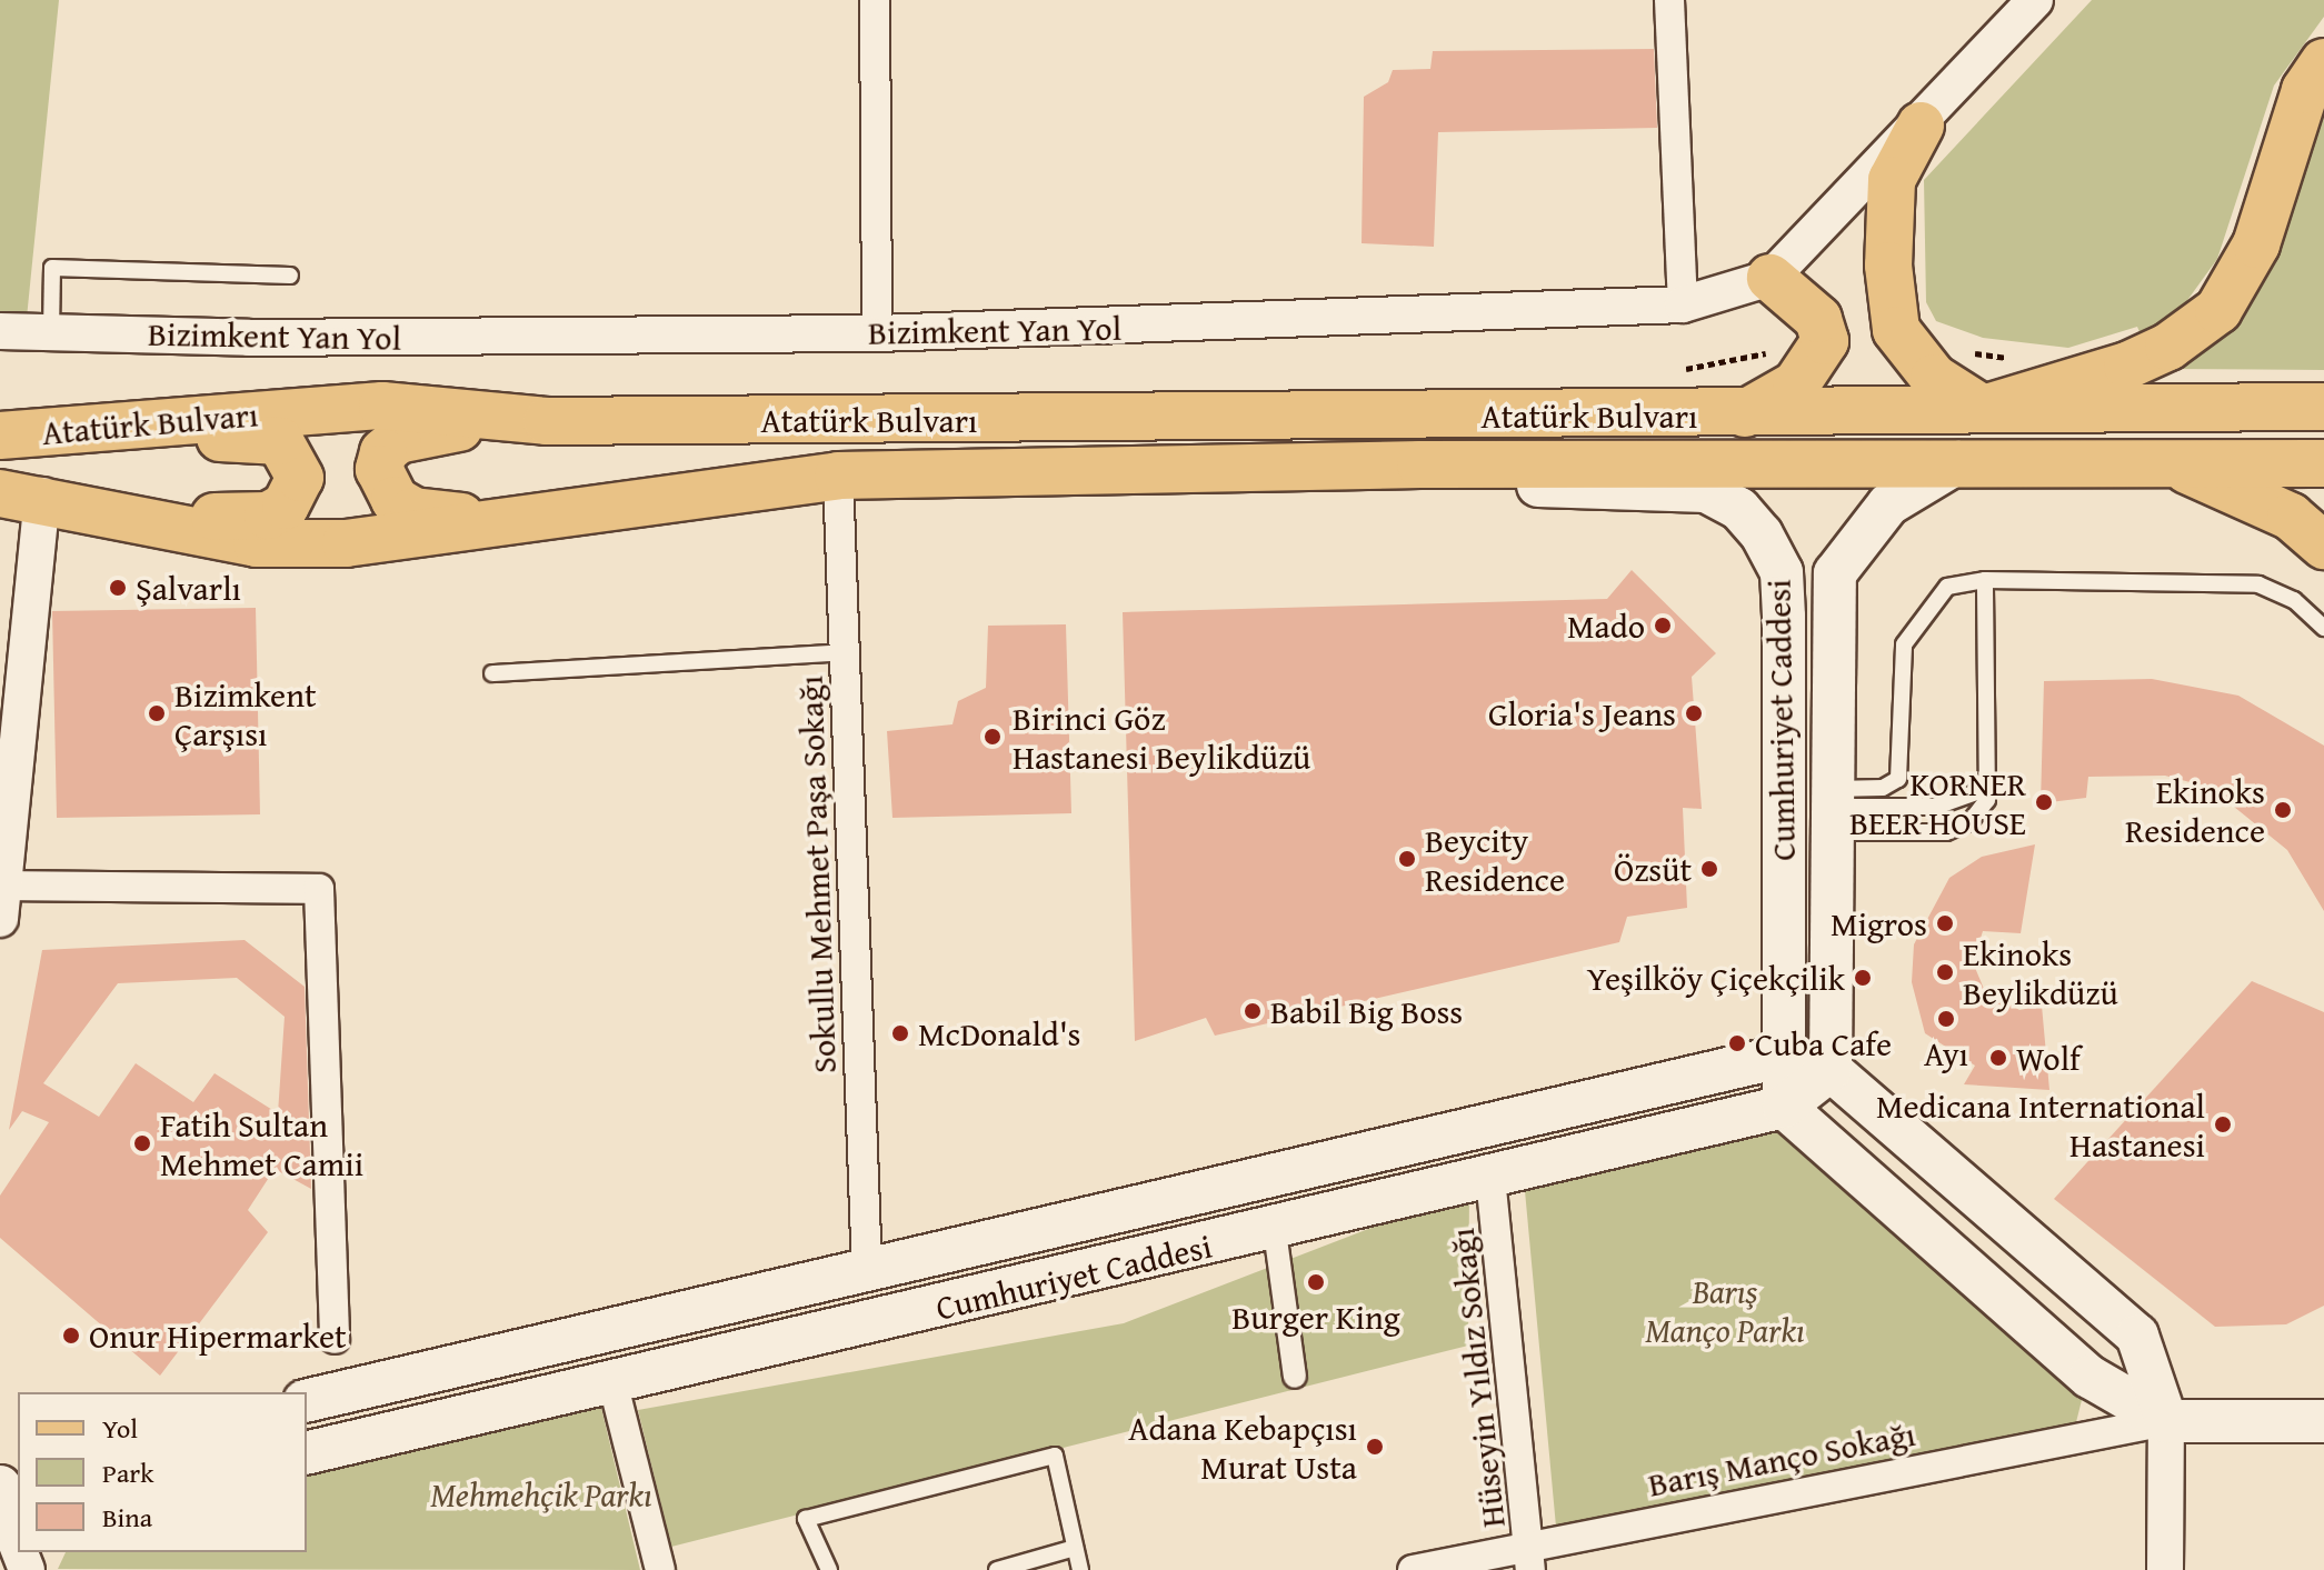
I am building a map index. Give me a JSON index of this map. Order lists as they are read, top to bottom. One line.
{"streets":{"main road":["Atatürk Bulvarı","Cumhuriyet Caddesi"],"street":["Bizimkent Yan Yol","Sokullu Mehmet Paşa Sokağı","Hüseyin Yıldız Sokağı","Barış Manço Sokağı"]},"crossings":[["Atatürk Bulvarı","Cumhuriyet Caddesi"],["Atatürk Bulvarı","Sokullu Mehmet Paşa Sokağı"],["Cumhuriyet Caddesi","Sokullu Mehmet Paşa Sokağı"],["Cumhuriyet Caddesi","Hüseyin Yıldız Sokağı"],["Hüseyin Yıldız Sokağı","Barış Manço Sokağı"]],"parks":["Barış Manço Parkı","Mehmehçik Parkı"],"places":["Şalvarlı","Mado","Bizimkent Çarşısı","Gloria's Jeans","Birinci Göz Hastanesi Beylikdüzü","KORNER BEER HOUSE","Ekinoks Residence","Beycity Residence","Özsüt","Migros","Ekinoks Beylikdüzü","Yeşilköy Çiçekçilik","Babil Big Boss","Ayı","McDonald's","Cuba Cafe","Wolf","Medicana International Hastanesi","Fatih Sultan Mehmet Camii","Burger King","Onur Hipermarket","Adana Kebapçısı Murat Usta"],"legend":["Yol","Park","Bina"]}
